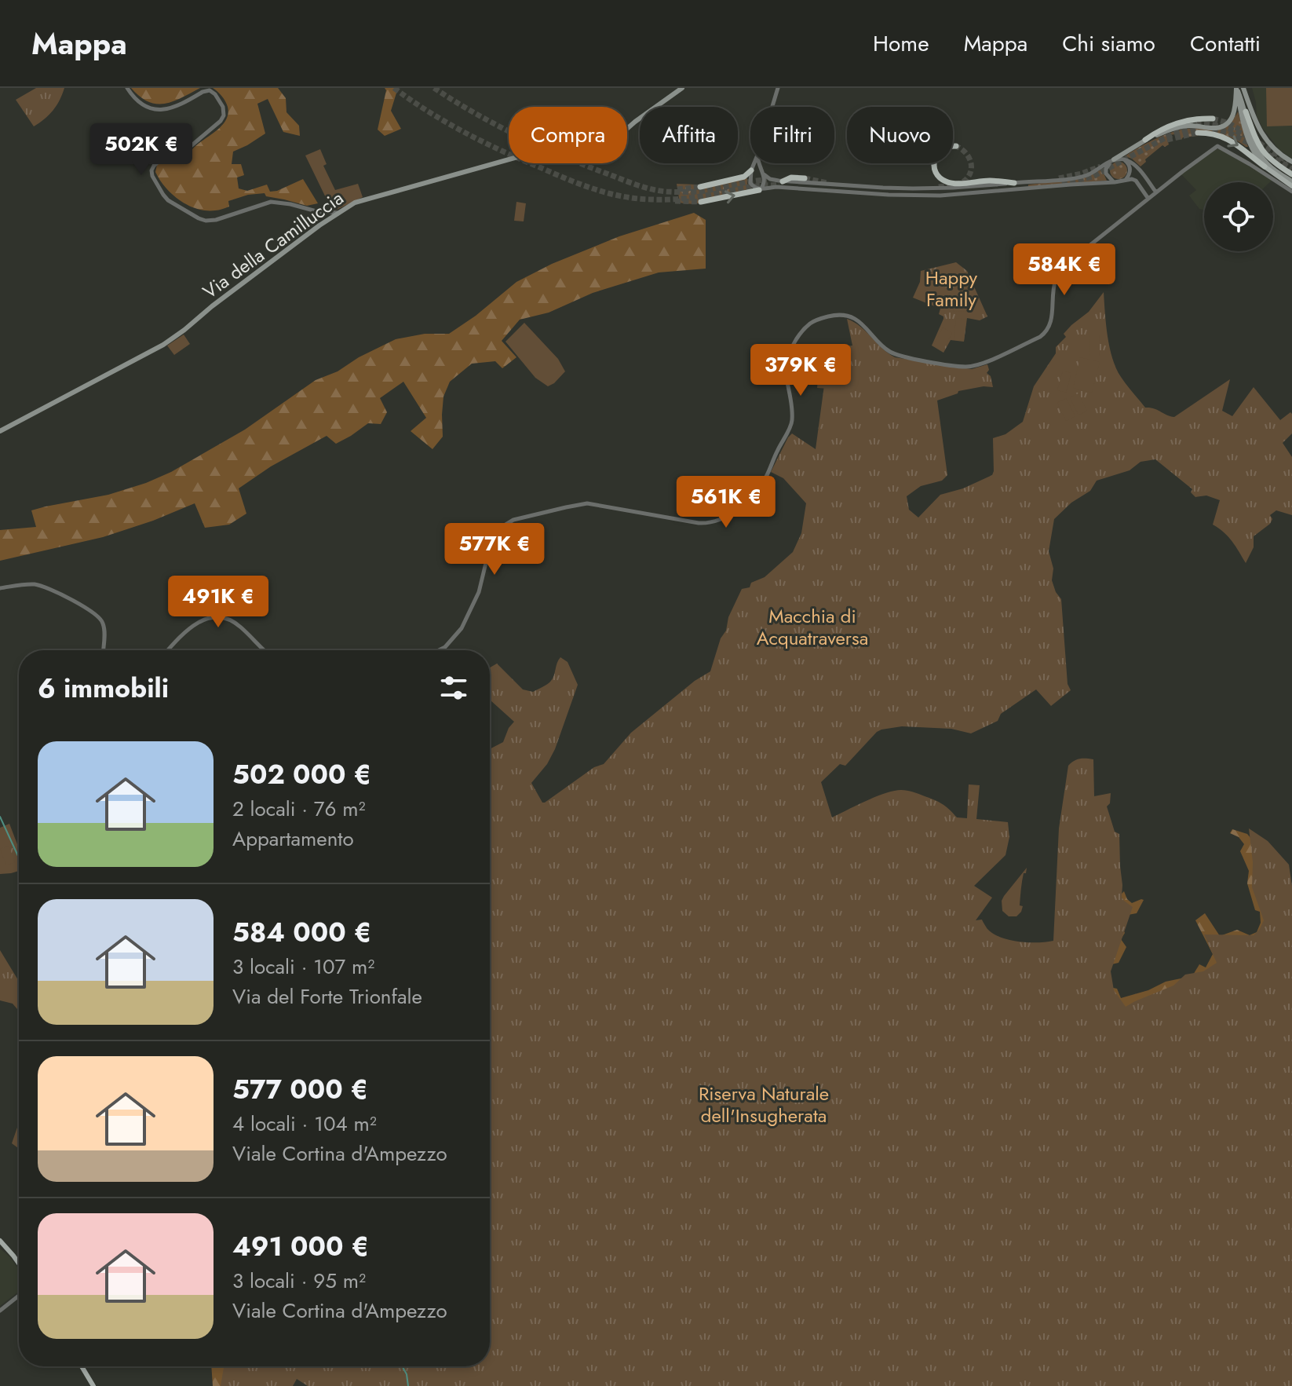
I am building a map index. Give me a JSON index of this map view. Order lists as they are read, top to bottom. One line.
{"streets":{"main road":["Via della Camilluccia"]},"parks":["Happy Family","Macchia di Acquatraversa","Riserva Naturale dell'Insugherata"],"page":{"header":"Mappa","nav":["Home","Mappa","Chi siamo","Contatti"],"chip":["Compra","Affitta","Filtri","Nuovo"],"price":["502K €","584K €","379K €","561K €","577K €","491K €"],"heading":"6 immobili","list":[{"name":"502 000 €","note":"2 locali · 76 m² · Appartamento"},{"name":"584 000 €","note":"3 locali · 107 m² · Via del Forte Trionfale"},{"name":"577 000 €","note":"4 locali · 104 m² · Viale Cortina d'Ampezzo"},{"name":"491 000 €","note":"3 locali · 95 m² · Viale Cortina d'Ampezzo"}]}}
